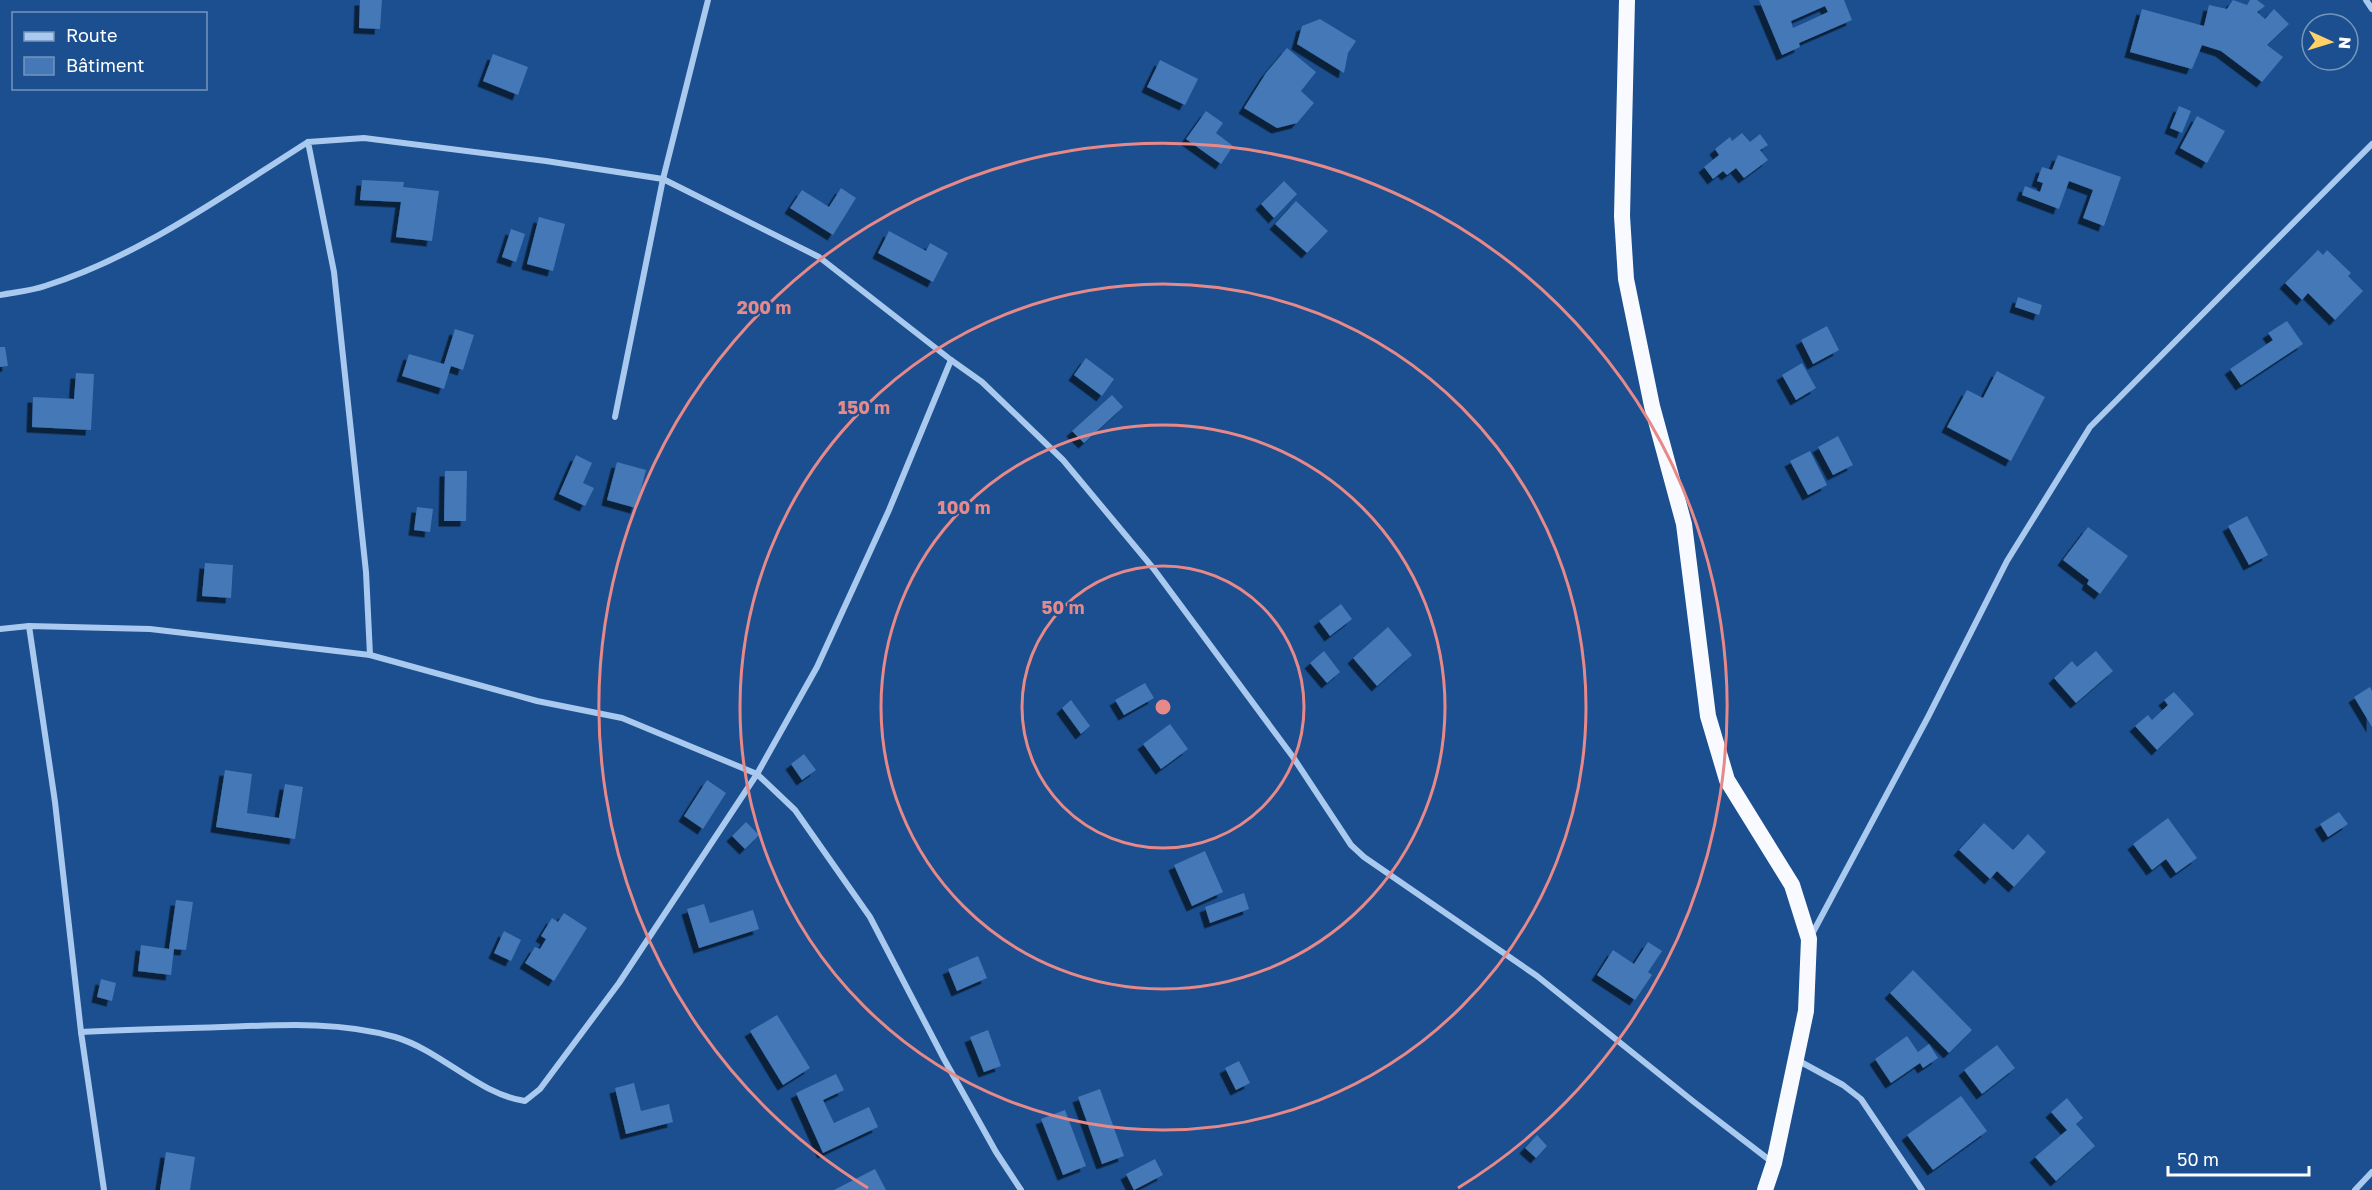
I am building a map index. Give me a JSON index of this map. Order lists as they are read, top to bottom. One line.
{"legend":["Route","Bâtiment"],"scale_bar":"50 m","north":"right","rings":["200 m","150 m","100 m","50 m"]}
